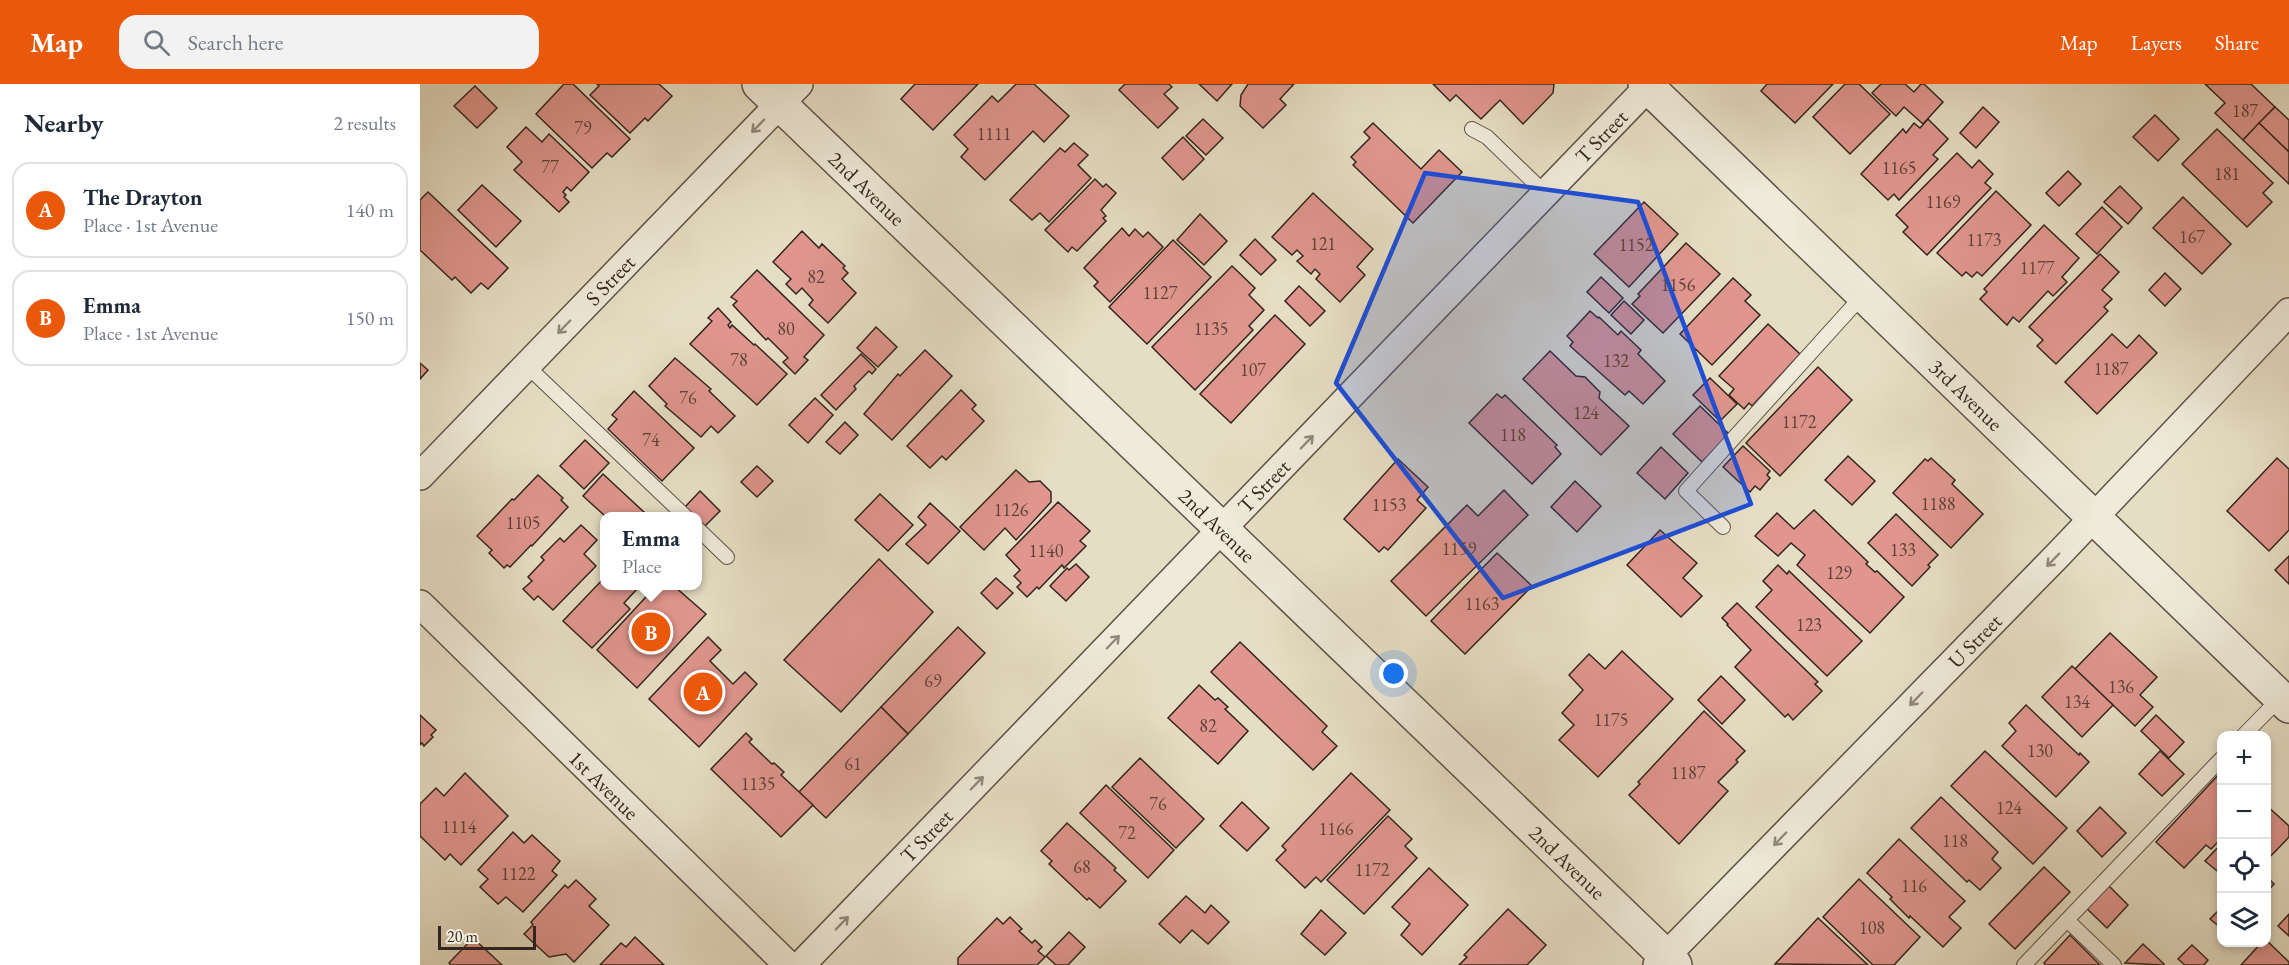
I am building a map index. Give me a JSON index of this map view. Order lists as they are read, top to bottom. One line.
{"streets":{"street":["T Street","2nd Avenue","S Street","3rd Avenue","U Street","1st Avenue"]},"crossings":[["T Street","2nd Avenue"],["T Street","3rd Avenue"],["2nd Avenue","S Street"],["2nd Avenue","U Street"],["3rd Avenue","U Street"]],"one_way":["T Street","S Street","U Street"],"house_numbers":["187","79","1111","77","1165","181","1169","167","1173","121","1152","1177","82","1156","1127","80","1135","78","132","1187","107","76","124","1172","118","74","1188","1153","1126","1105","1159","133","1140","129","1163","123","69","136","134","1175","82","130","61","1187","1135","76","124","1114","1166","72","118","68","1172","1122","116","108"],"scale_bar":"20 m","page":{"header":"Map","search":"Search here","nav":["Map","Layers","Share"],"heading":["Nearby","2 results"],"list":[{"mark":"A","name":"The Drayton","note":"Place · 1st Avenue","value":"140 m"},{"mark":"B","name":"Emma","note":"Place · 1st Avenue","value":"150 m"}],"popup":["Emma","Place"],"pins":["B","A"],"map_buttons":["+","−"],"scale":"20 m"}}
